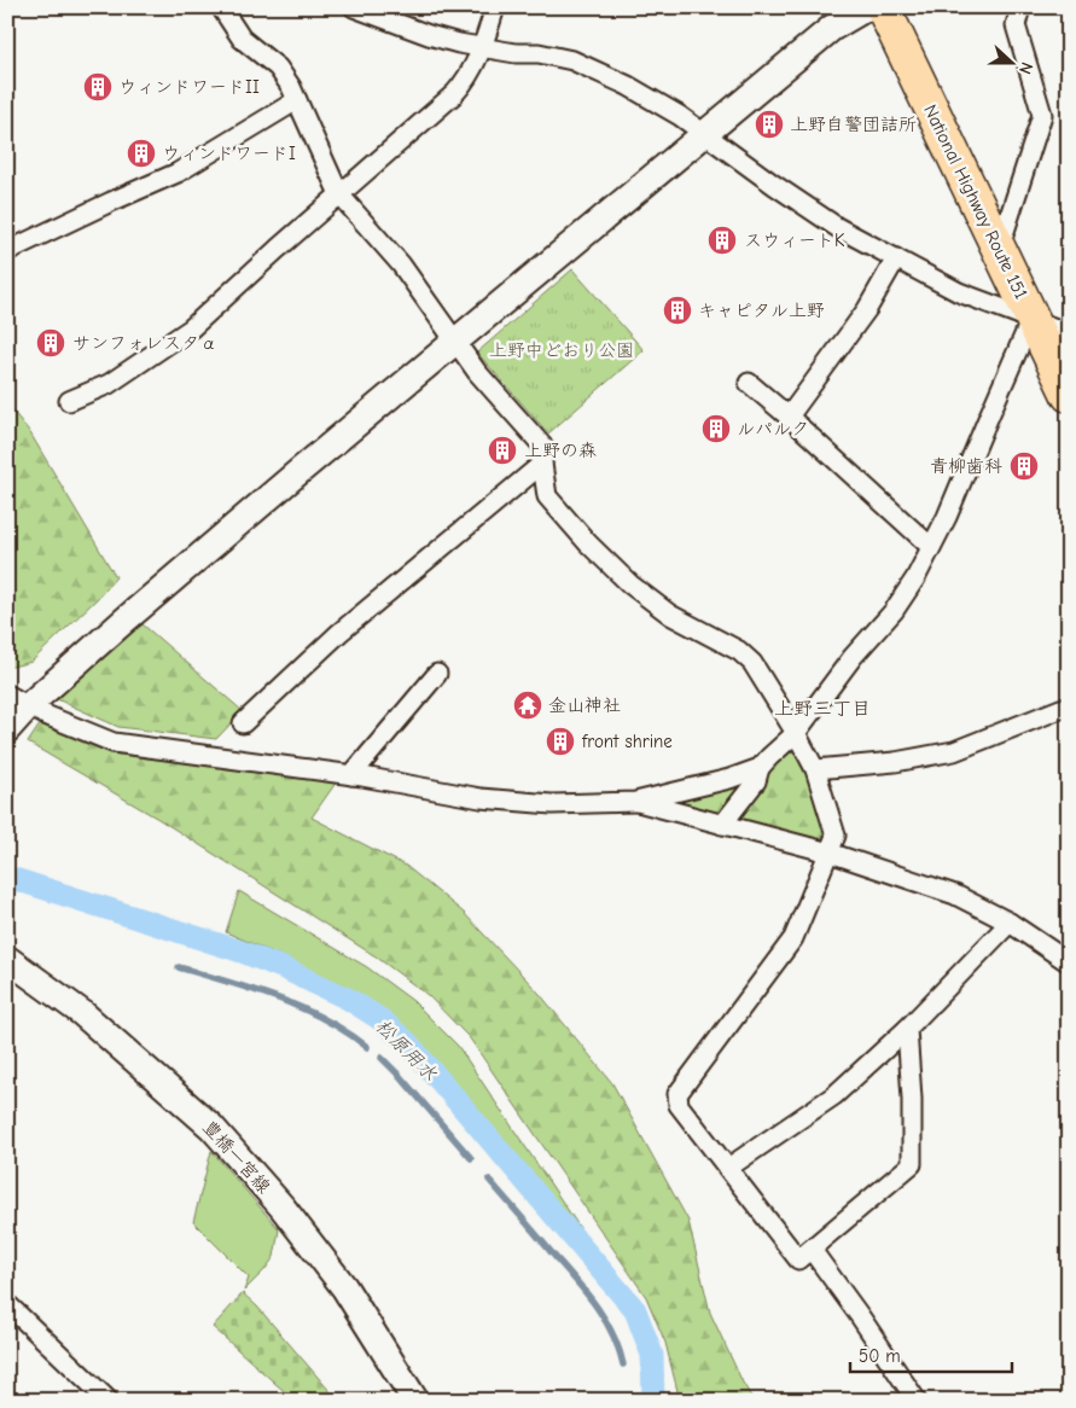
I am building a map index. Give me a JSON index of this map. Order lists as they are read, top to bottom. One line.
{"streets":{"highway":["National Highway Route 151"],"street":["豊橋一宮線"]},"districts":["上野三丁目"],"water":["松原用水"],"parks":["上野中どおり公園"],"places":{"building":["ウィンドワードII","上野自警団詰所","ウィンドワードI","スウィートK","キャピタル上野","サンフォレスタα","ルパルク","上野の森","青柳歯科","front shrine"],"temple":["金山神社"]},"scale_bar":"50 m","north":"right"}
